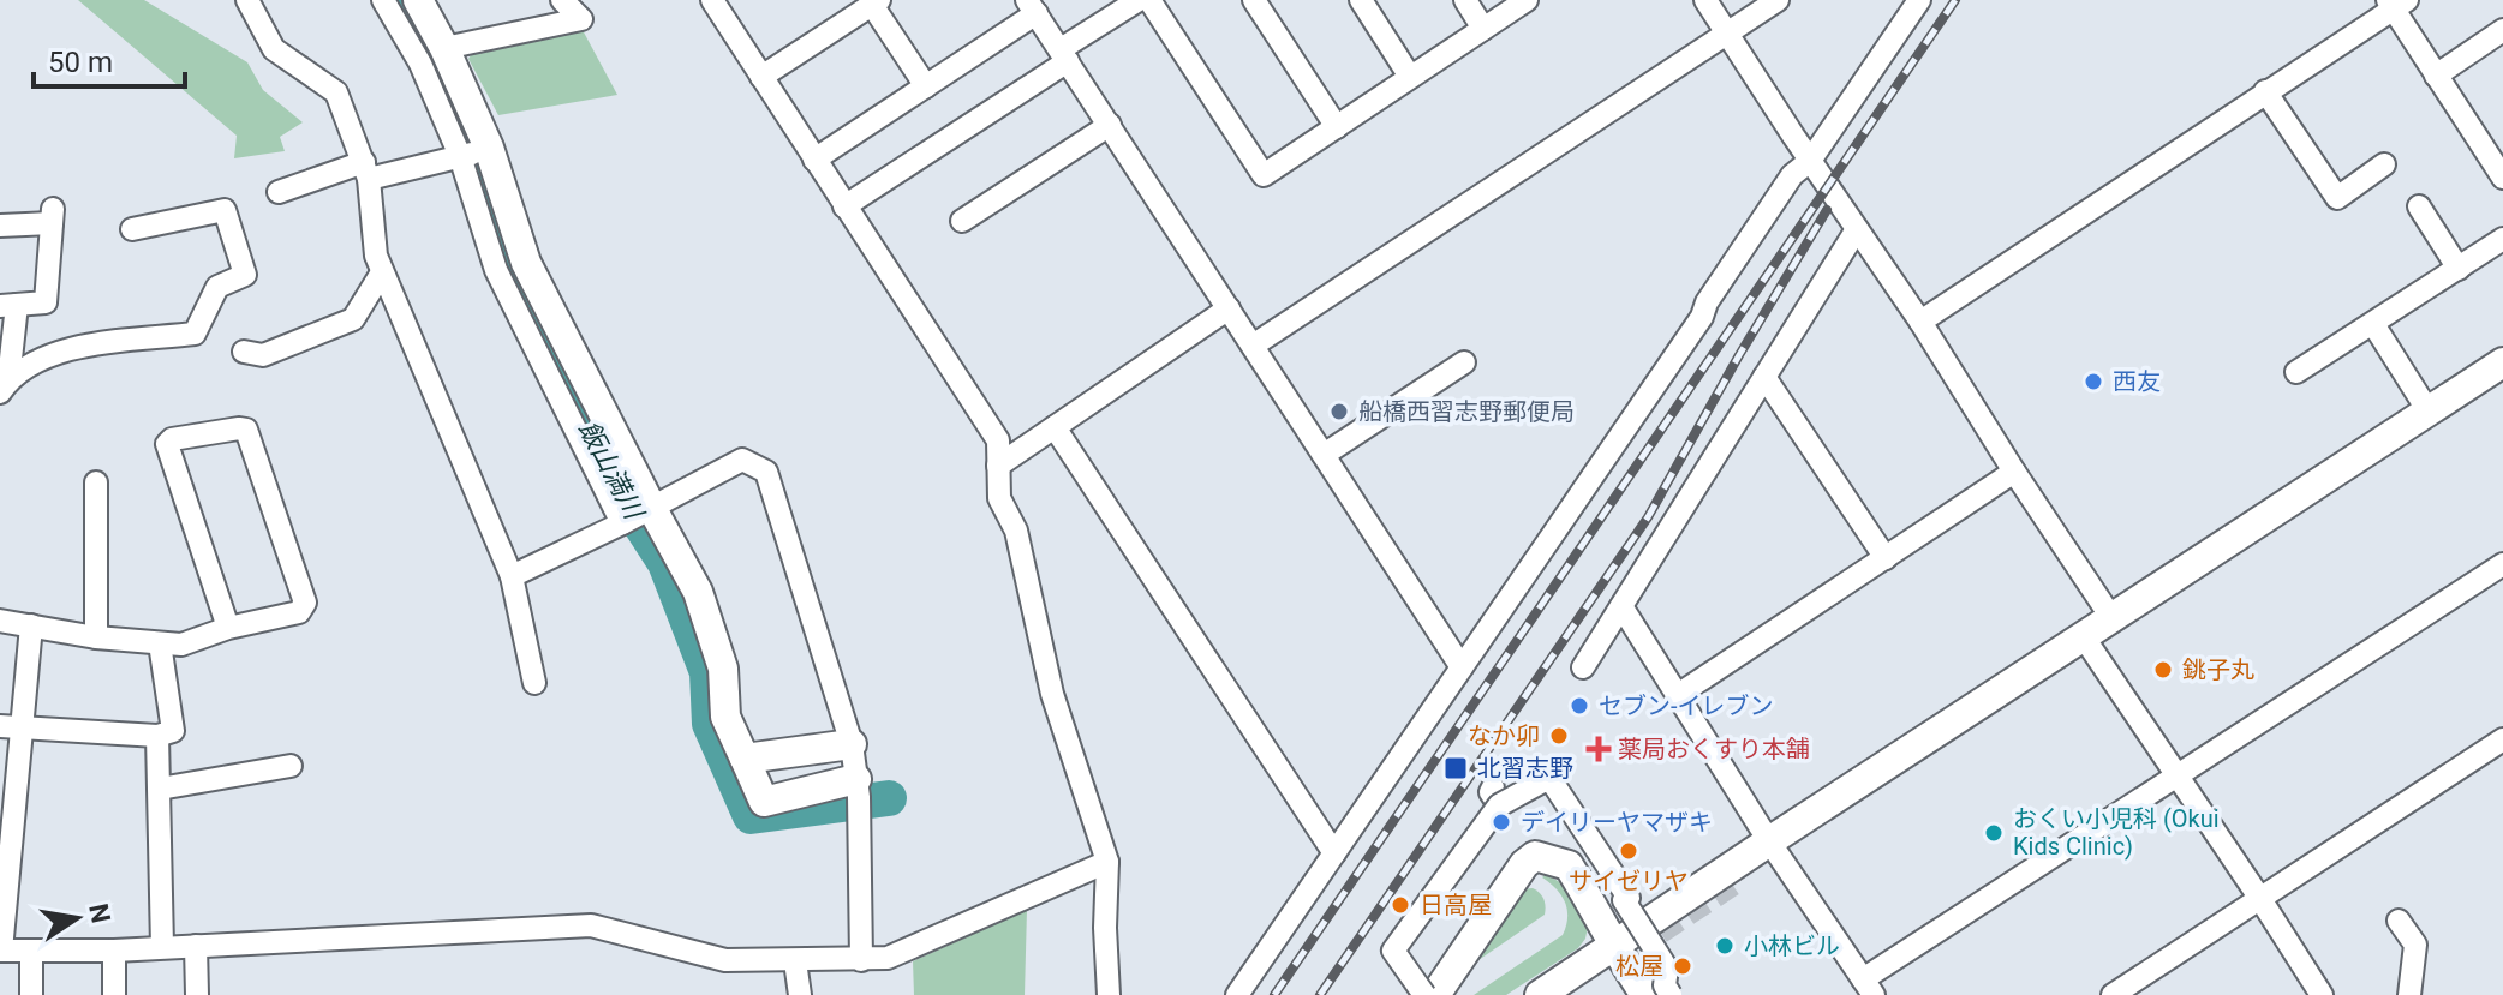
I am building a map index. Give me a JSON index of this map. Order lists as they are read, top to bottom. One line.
{"water":["飯山満川"],"places":{"other":["西友","船橋西習志野郵便局","銚子丸","セブン-イレブン","なか卯","デイリーヤマザキ","おくい小児科 (Okui Kids Clinic)","サイゼリヤ","日高屋","小林ビル","松屋"],"health":["薬局おくすり本舗"],"transit":["北習志野"]},"scale_bar":"50 m","north":"right"}
